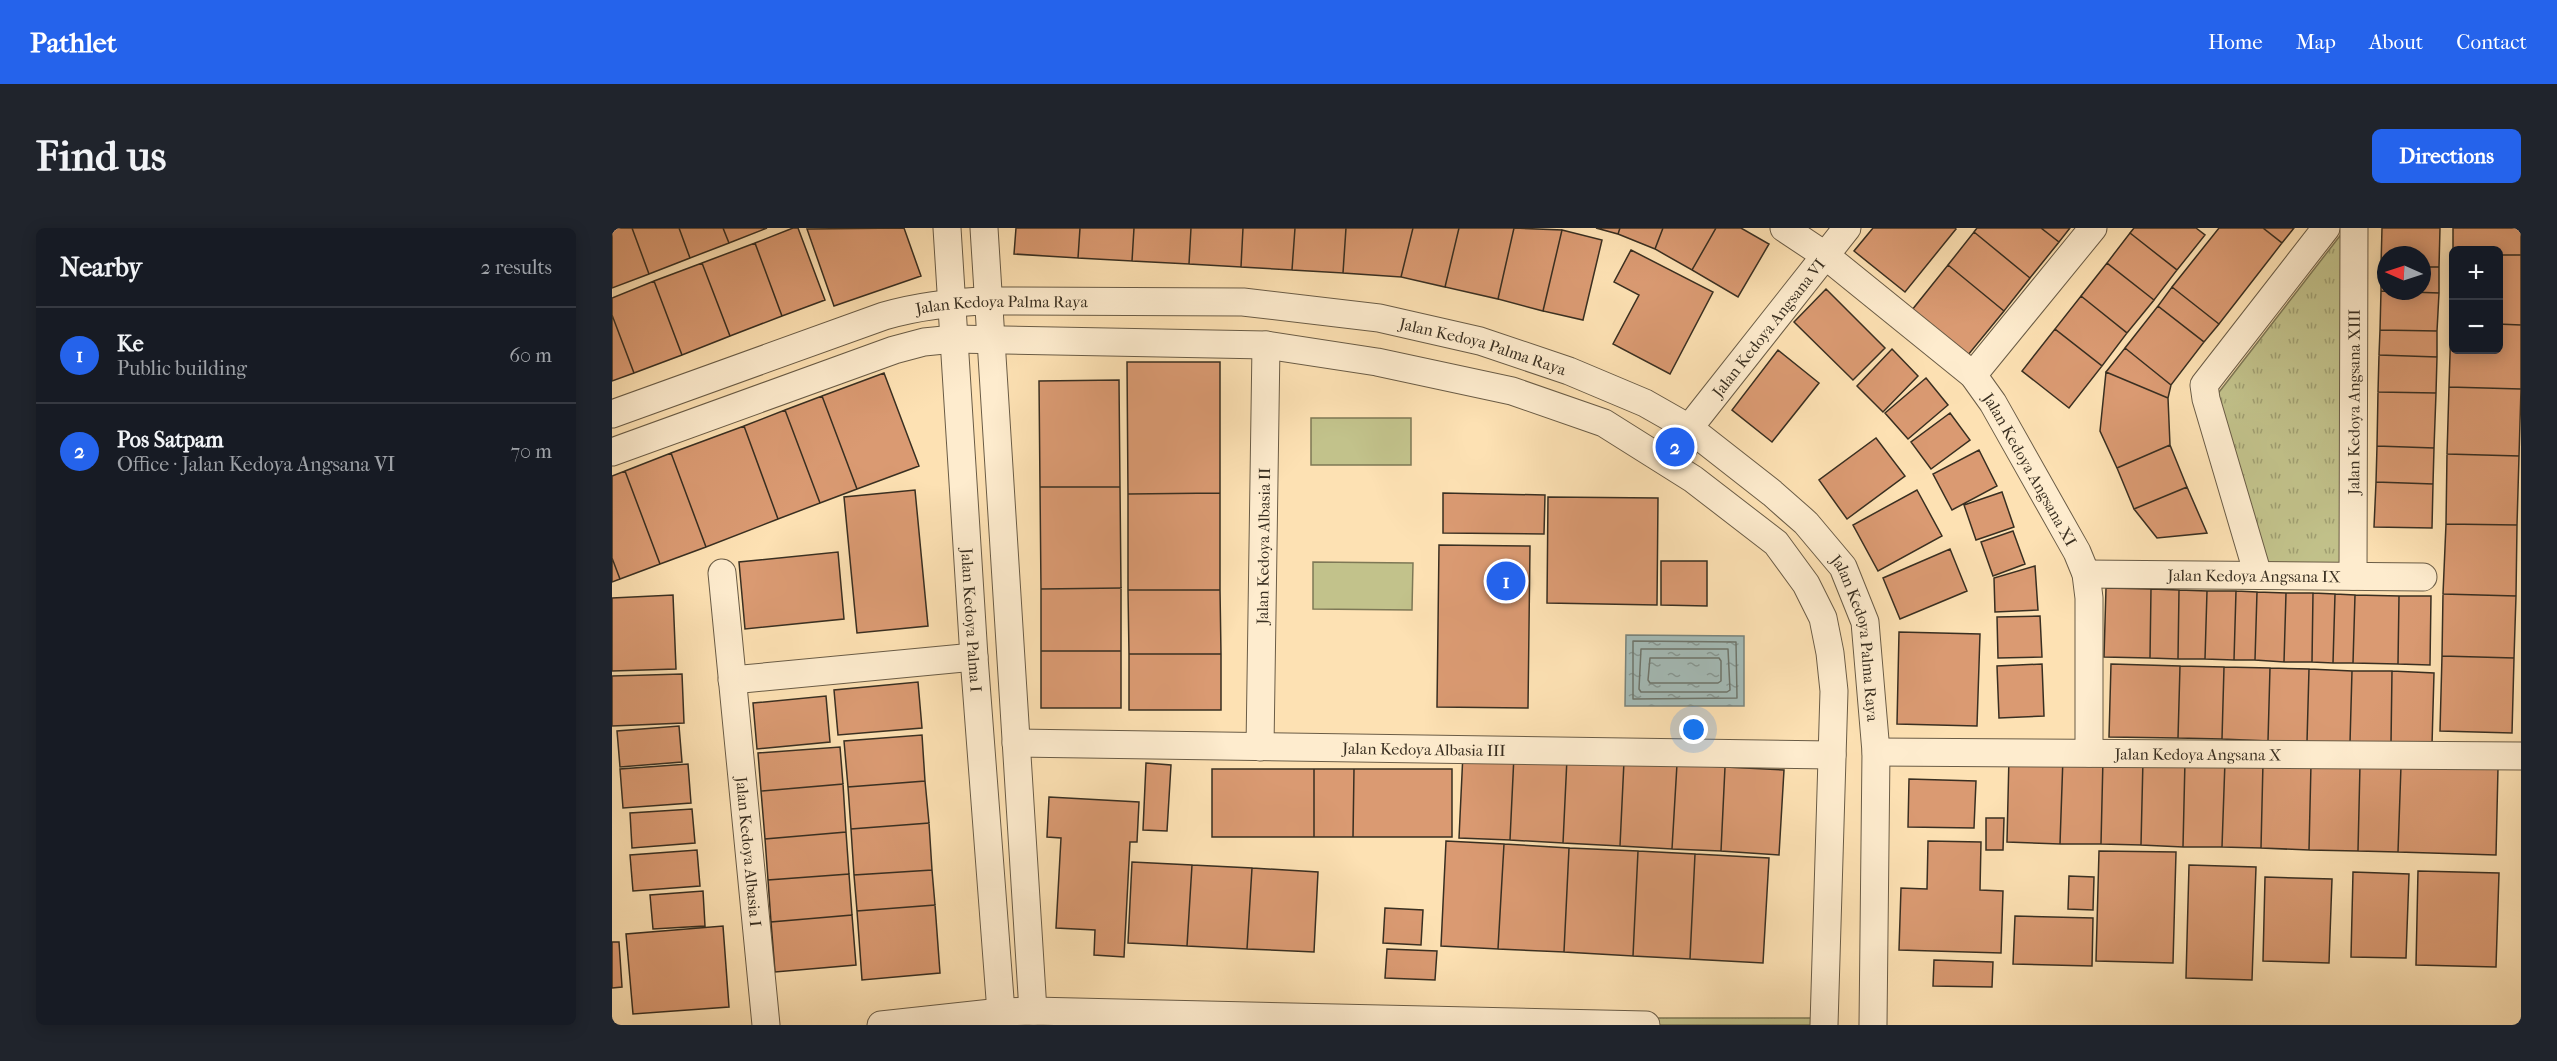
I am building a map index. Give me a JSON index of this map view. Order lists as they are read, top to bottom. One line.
{"streets":{"street":["Jalan Kedoya Palma Raya","Jalan Kedoya Angsana VI","Jalan Kedoya Angsana XIII","Jalan Kedoya Angsana XI","Jalan Kedoya Albasia II","Jalan Kedoya Angsana IX","Jalan Kedoya Palma I","Jalan Kedoya Albasia III","Jalan Kedoya Angsana X","Jalan Kedoya Albasia I"]},"crossings":[["Jalan Kedoya Palma Raya","Jalan Kedoya Angsana VI"],["Jalan Kedoya Palma Raya","Jalan Kedoya Albasia II"],["Jalan Kedoya Palma Raya","Jalan Kedoya Palma I"],["Jalan Kedoya Palma Raya","Jalan Kedoya Albasia III"],["Jalan Kedoya Palma Raya","Jalan Kedoya Angsana X"],["Jalan Kedoya Angsana VI","Jalan Kedoya Angsana XI"],["Jalan Kedoya Angsana XIII","Jalan Kedoya Angsana IX"],["Jalan Kedoya Angsana XI","Jalan Kedoya Angsana IX"],["Jalan Kedoya Angsana XI","Jalan Kedoya Angsana X"],["Jalan Kedoya Albasia II","Jalan Kedoya Albasia III"]],"north":"left","page":{"header":"Pathlet","nav":["Home","Map","About","Contact"],"buttons":"Directions","title":"Find us","heading":["Nearby","2 results"],"map_buttons":["+","−"],"list":[{"mark":"1","name":"Ke","note":"Public building","value":"60 m"},{"mark":"2","name":"Pos Satpam","note":"Office · Jalan Kedoya Angsana VI","value":"70 m"}],"pins":["2","1"]}}
